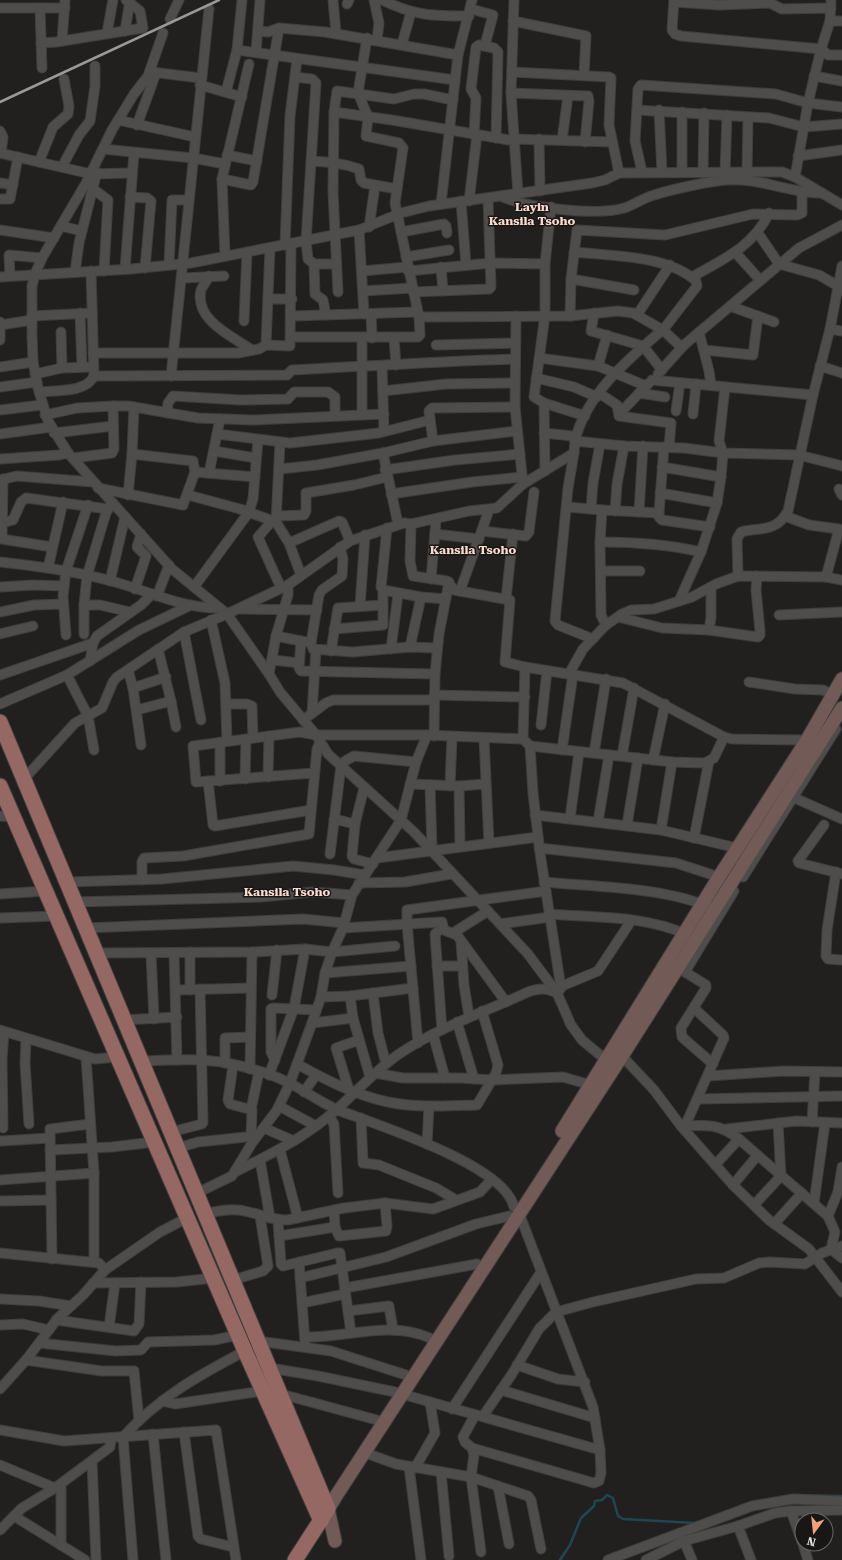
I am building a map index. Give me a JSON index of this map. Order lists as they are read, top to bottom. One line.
{"districts":["Layin Kansila Tsoho","Kansila Tsoho","Kansila Tsoho"],"north":"bottom"}
